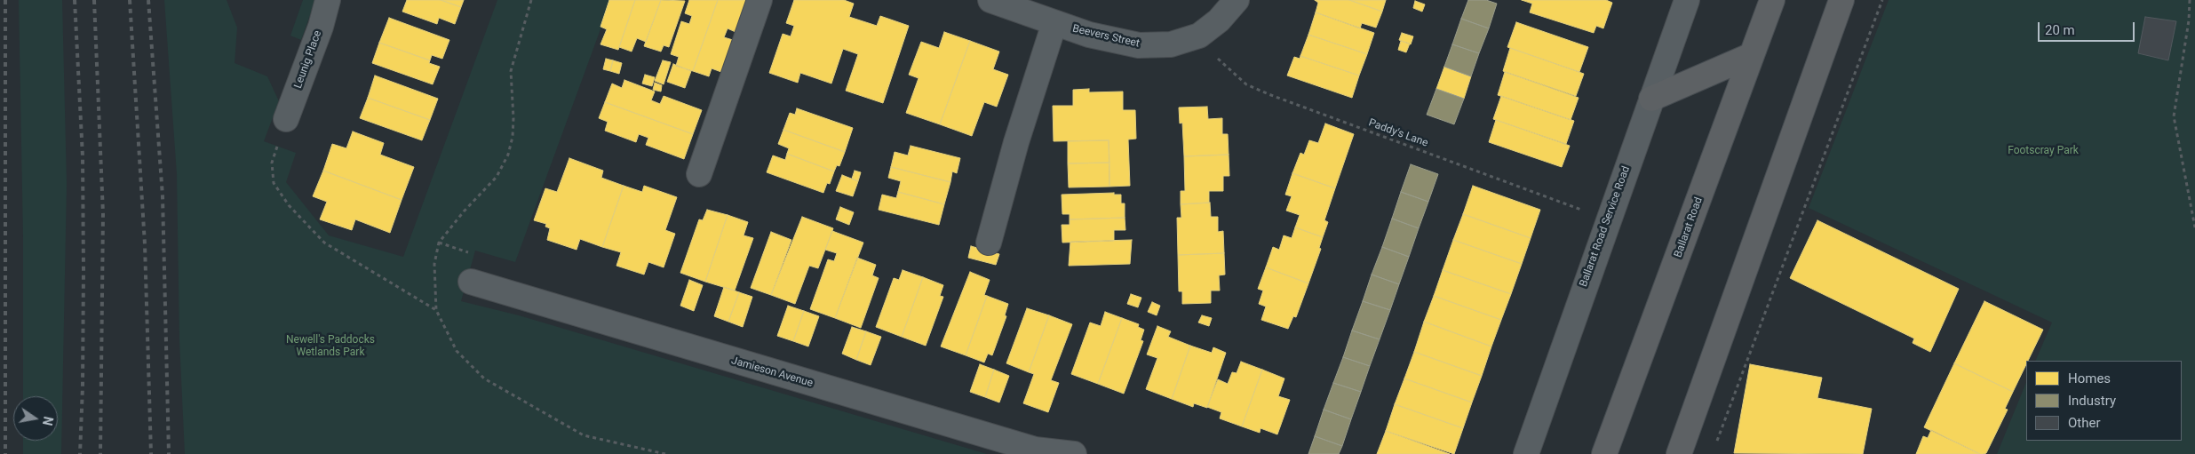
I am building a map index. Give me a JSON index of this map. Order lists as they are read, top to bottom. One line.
{"streets":{"highway":["Ballarat Road"],"street":["Beevers Street","Leunig Place","Ballarat Road Service Road","Jamieson Avenue"],"path":["Paddy's Lane"]},"crossings":[["Beevers Street","Paddy's Lane"],["Paddy's Lane","Ballarat Road Service Road"]],"parks":["Footscray Park","Newell's Paddocks Wetlands Park"],"legend":["Homes","Industry","Other"],"scale_bar":"20 m","north":"right"}
